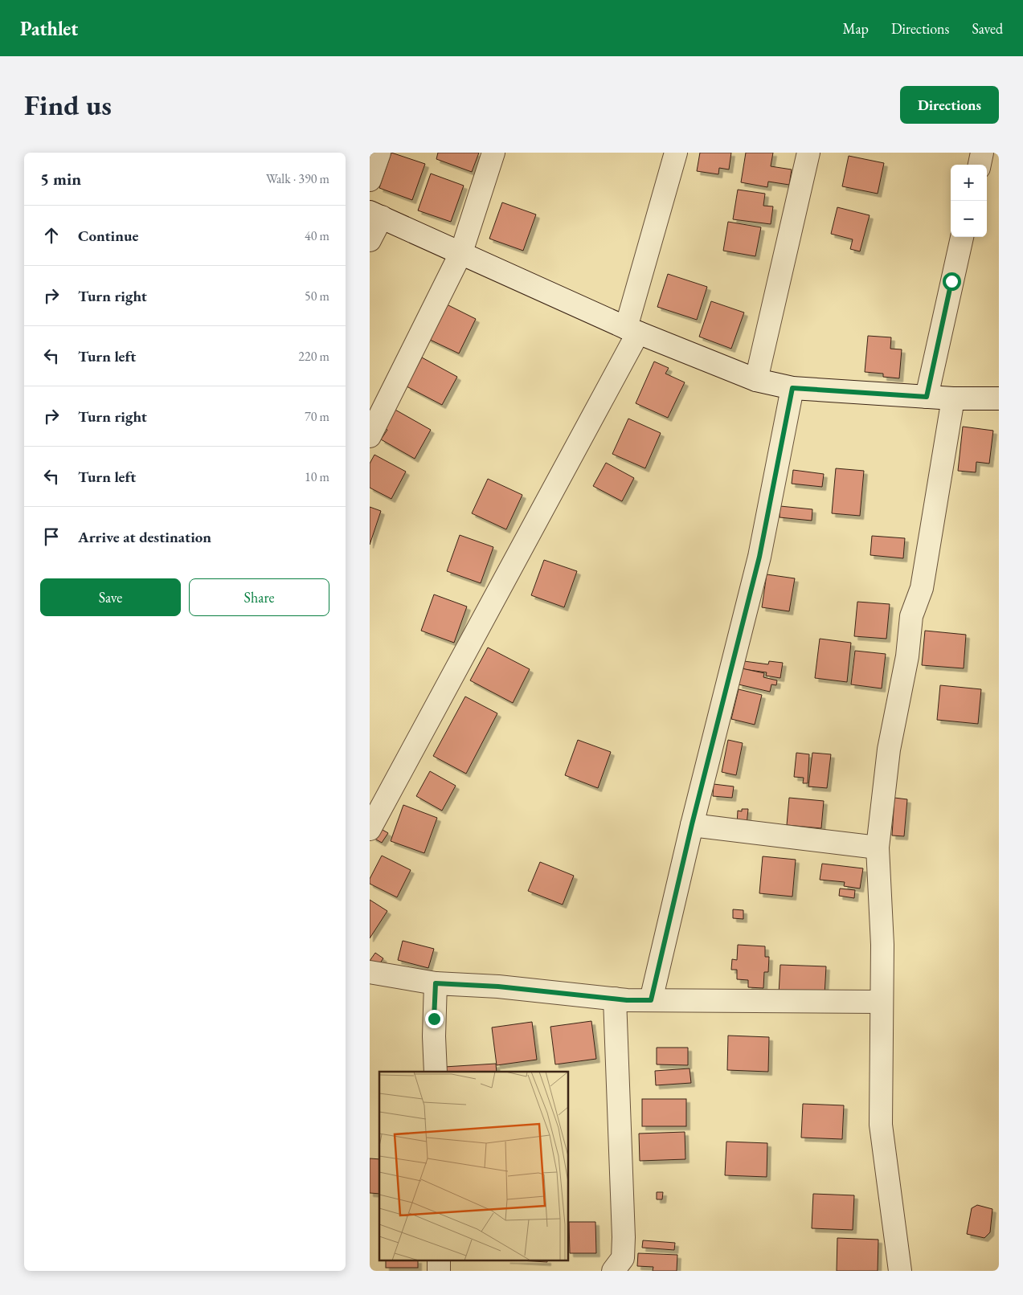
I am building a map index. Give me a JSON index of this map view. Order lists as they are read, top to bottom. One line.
{"page":{"header":"Pathlet","nav":["Map","Directions","Saved"],"buttons":["Directions",["Save","Share"]],"title":"Find us","heading":["5 min","Walk · 390 m"],"map_buttons":["+","−"],"list":[["Continue","40 m"],["Turn right","50 m"],["Turn left","220 m"],["Turn right","70 m"],["Turn left","10 m"],"Arrive at destination"]}}
